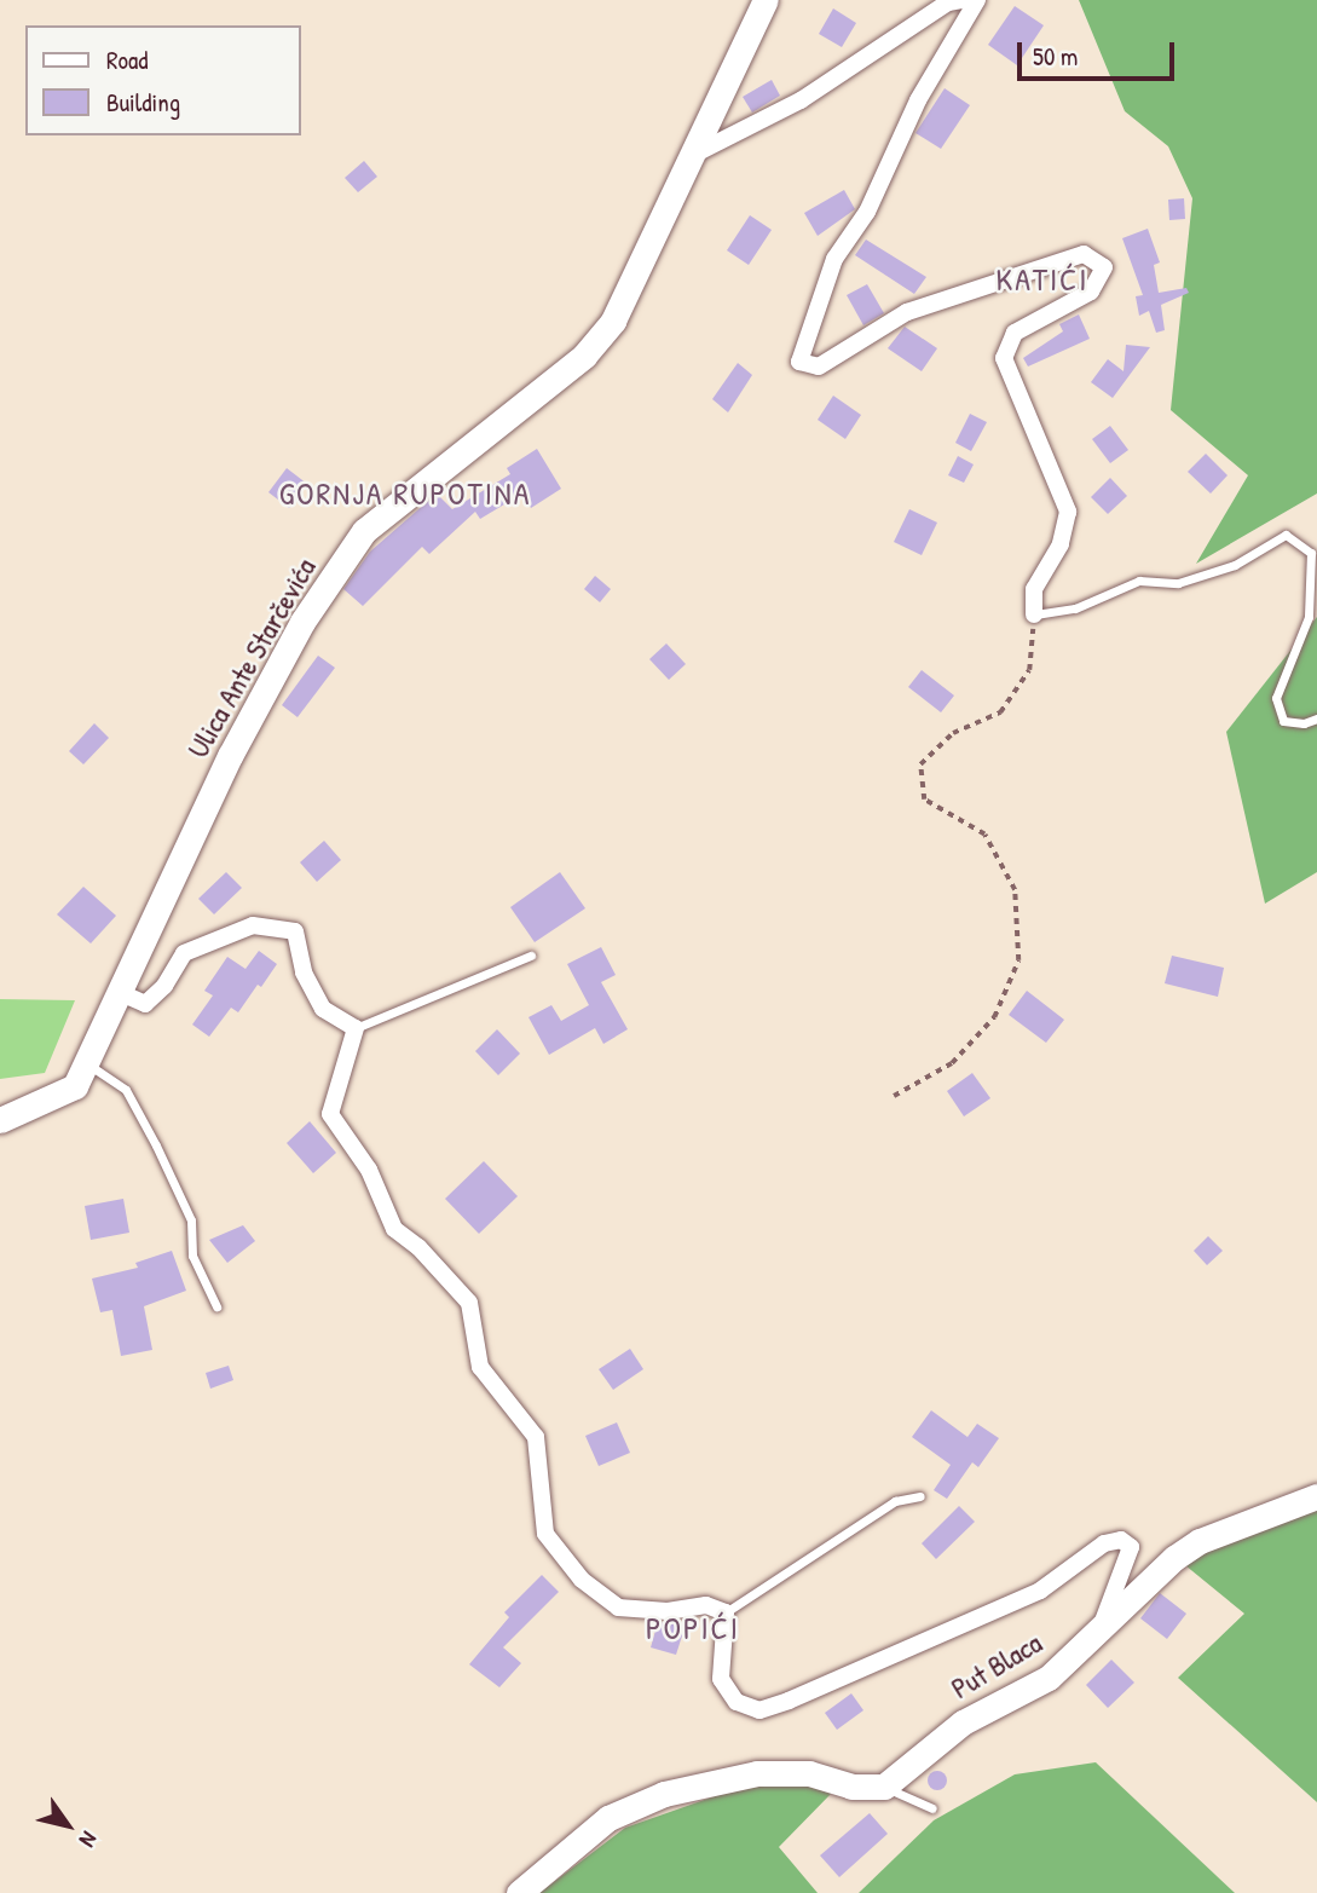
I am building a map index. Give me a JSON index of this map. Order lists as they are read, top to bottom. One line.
{"streets":{"street":["Ulica Ante Starčevića","Put Blaca"]},"districts":["KATIĆI","GORNJA RUPOTINA","POPIĆI"],"legend":["Road","Building"],"scale_bar":"50 m","north":"bottom right"}
